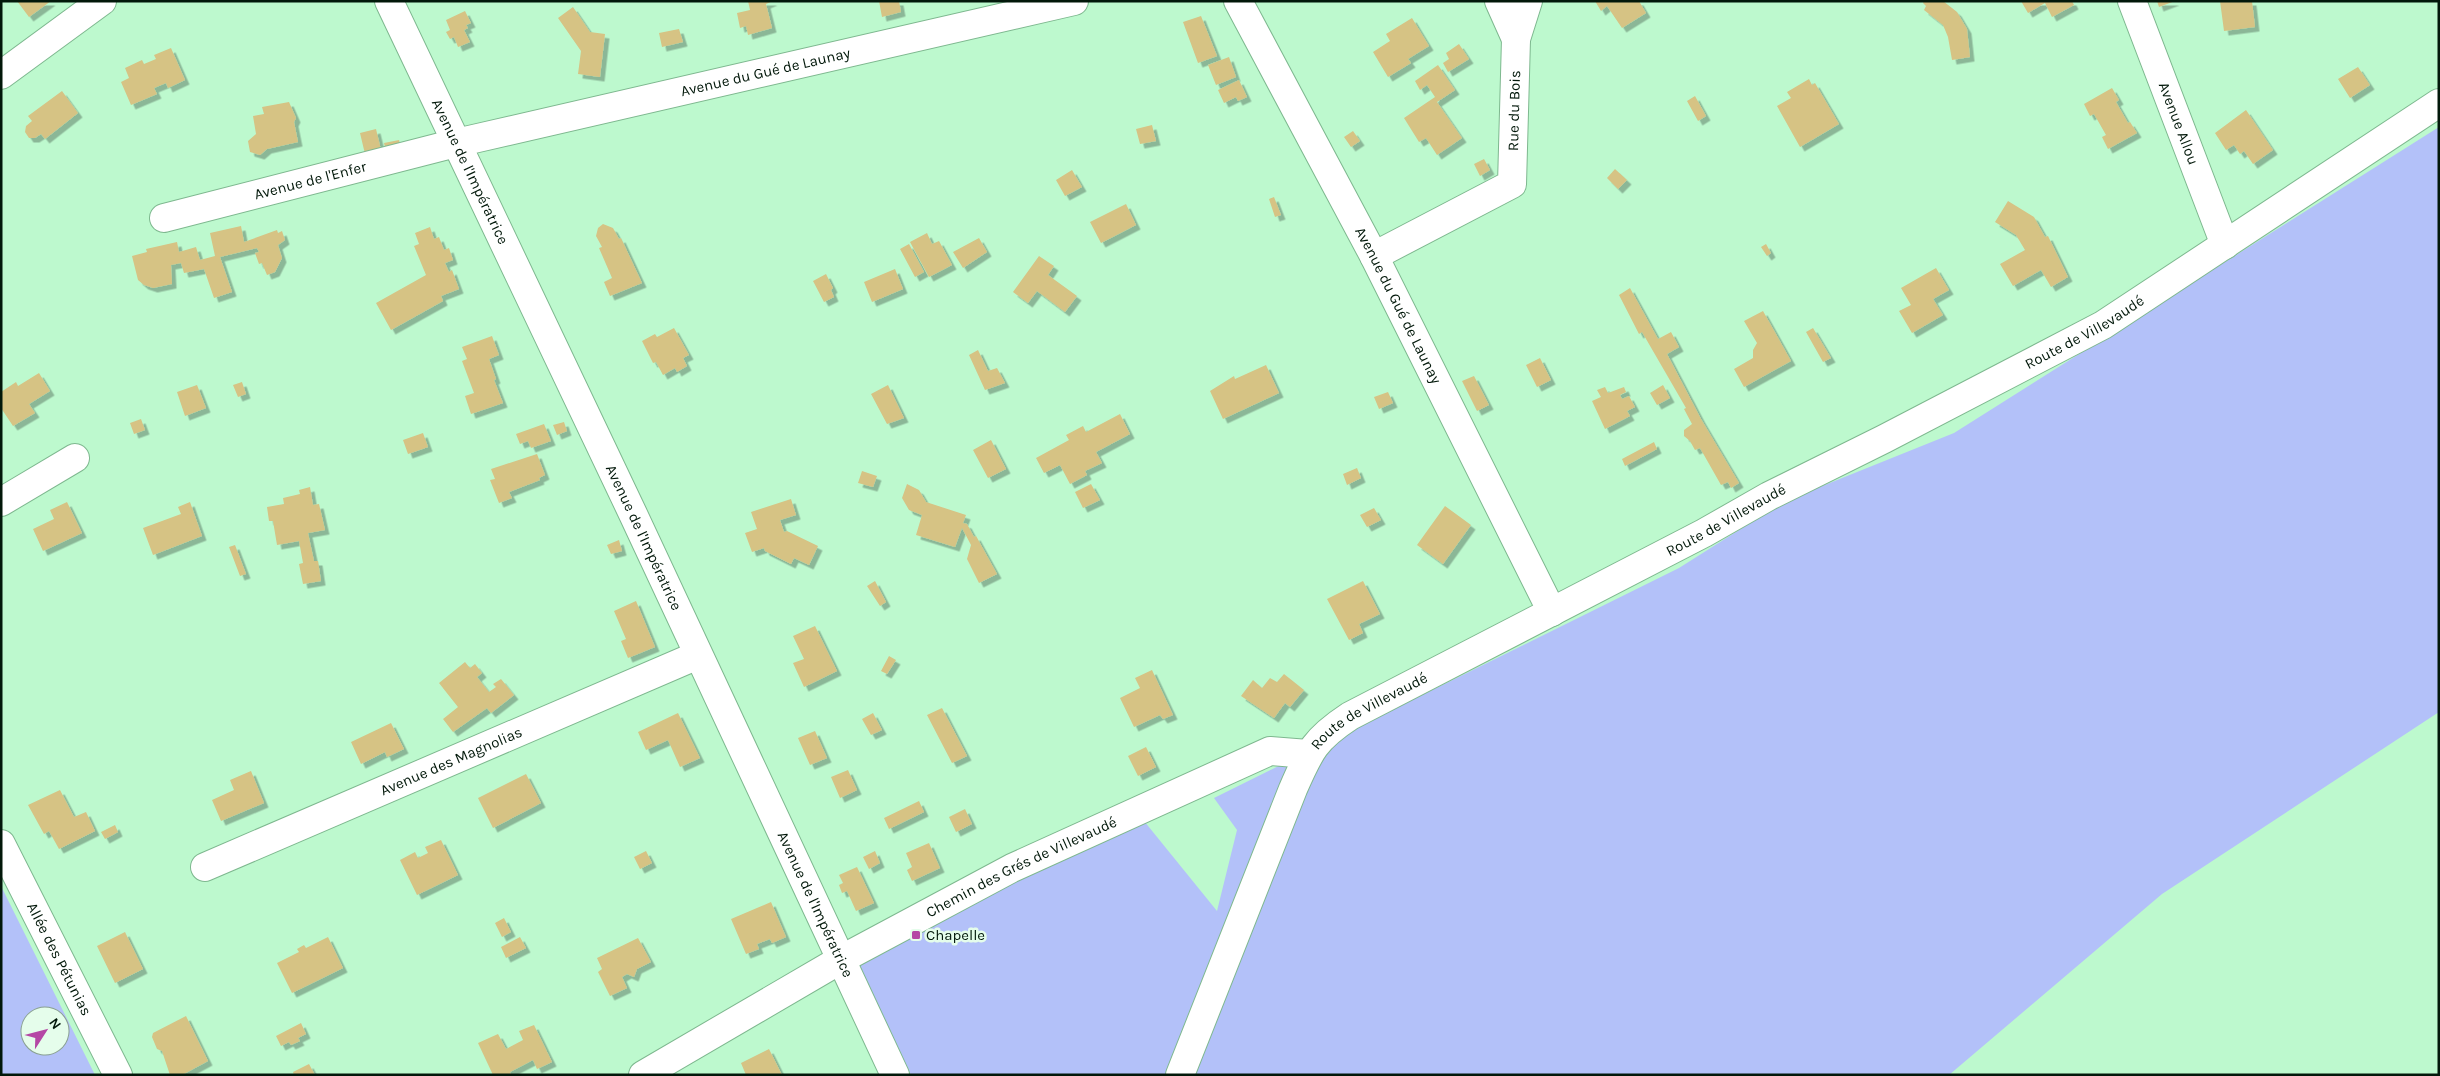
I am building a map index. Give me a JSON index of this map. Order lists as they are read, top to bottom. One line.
{"streets":{"street":["Avenue du Gué de Launay","Rue du Bois","Avenue Allou","Avenue de l'Impératrice","Avenue de l'Enfer","Route de Villevaudé","Avenue des Magnolias","Chemin des Grés de Villevaudé","Allée des Pétunias"]},"crossings":[["Avenue du Gué de Launay","Rue du Bois"],["Avenue du Gué de Launay","Avenue de l'Impératrice"],["Avenue du Gué de Launay","Avenue de l'Enfer"],["Avenue du Gué de Launay","Route de Villevaudé"],["Avenue Allou","Route de Villevaudé"],["Avenue de l'Impératrice","Avenue de l'Enfer"],["Avenue de l'Impératrice","Avenue des Magnolias"],["Avenue de l'Impératrice","Chemin des Grés de Villevaudé"],["Route de Villevaudé","Chemin des Grés de Villevaudé"]],"places":{"transit":["Chapelle"]},"north":"top right"}
